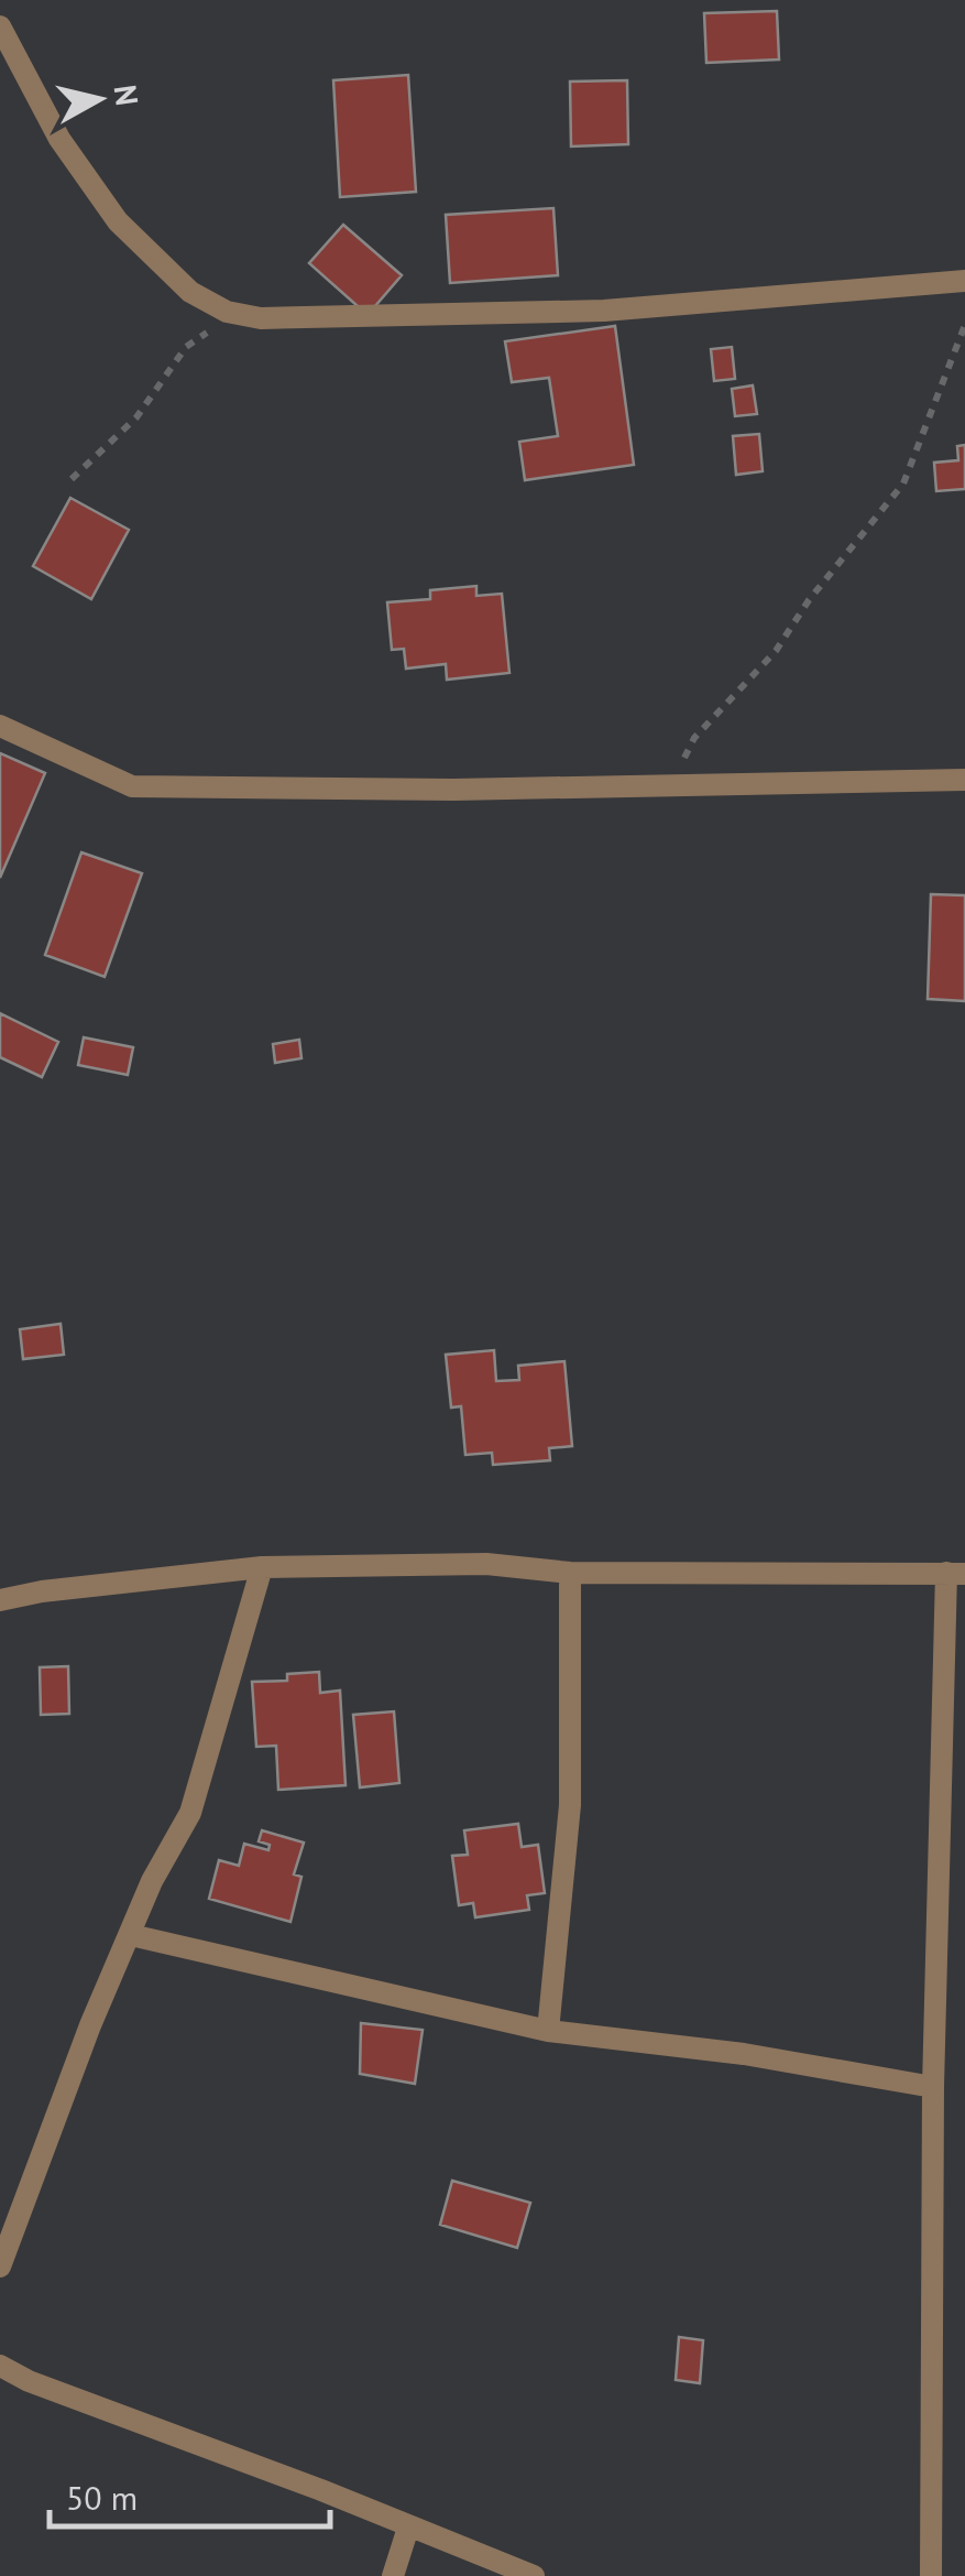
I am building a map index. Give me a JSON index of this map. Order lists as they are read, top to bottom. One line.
{"scale_bar":"50 m","north":"right"}
